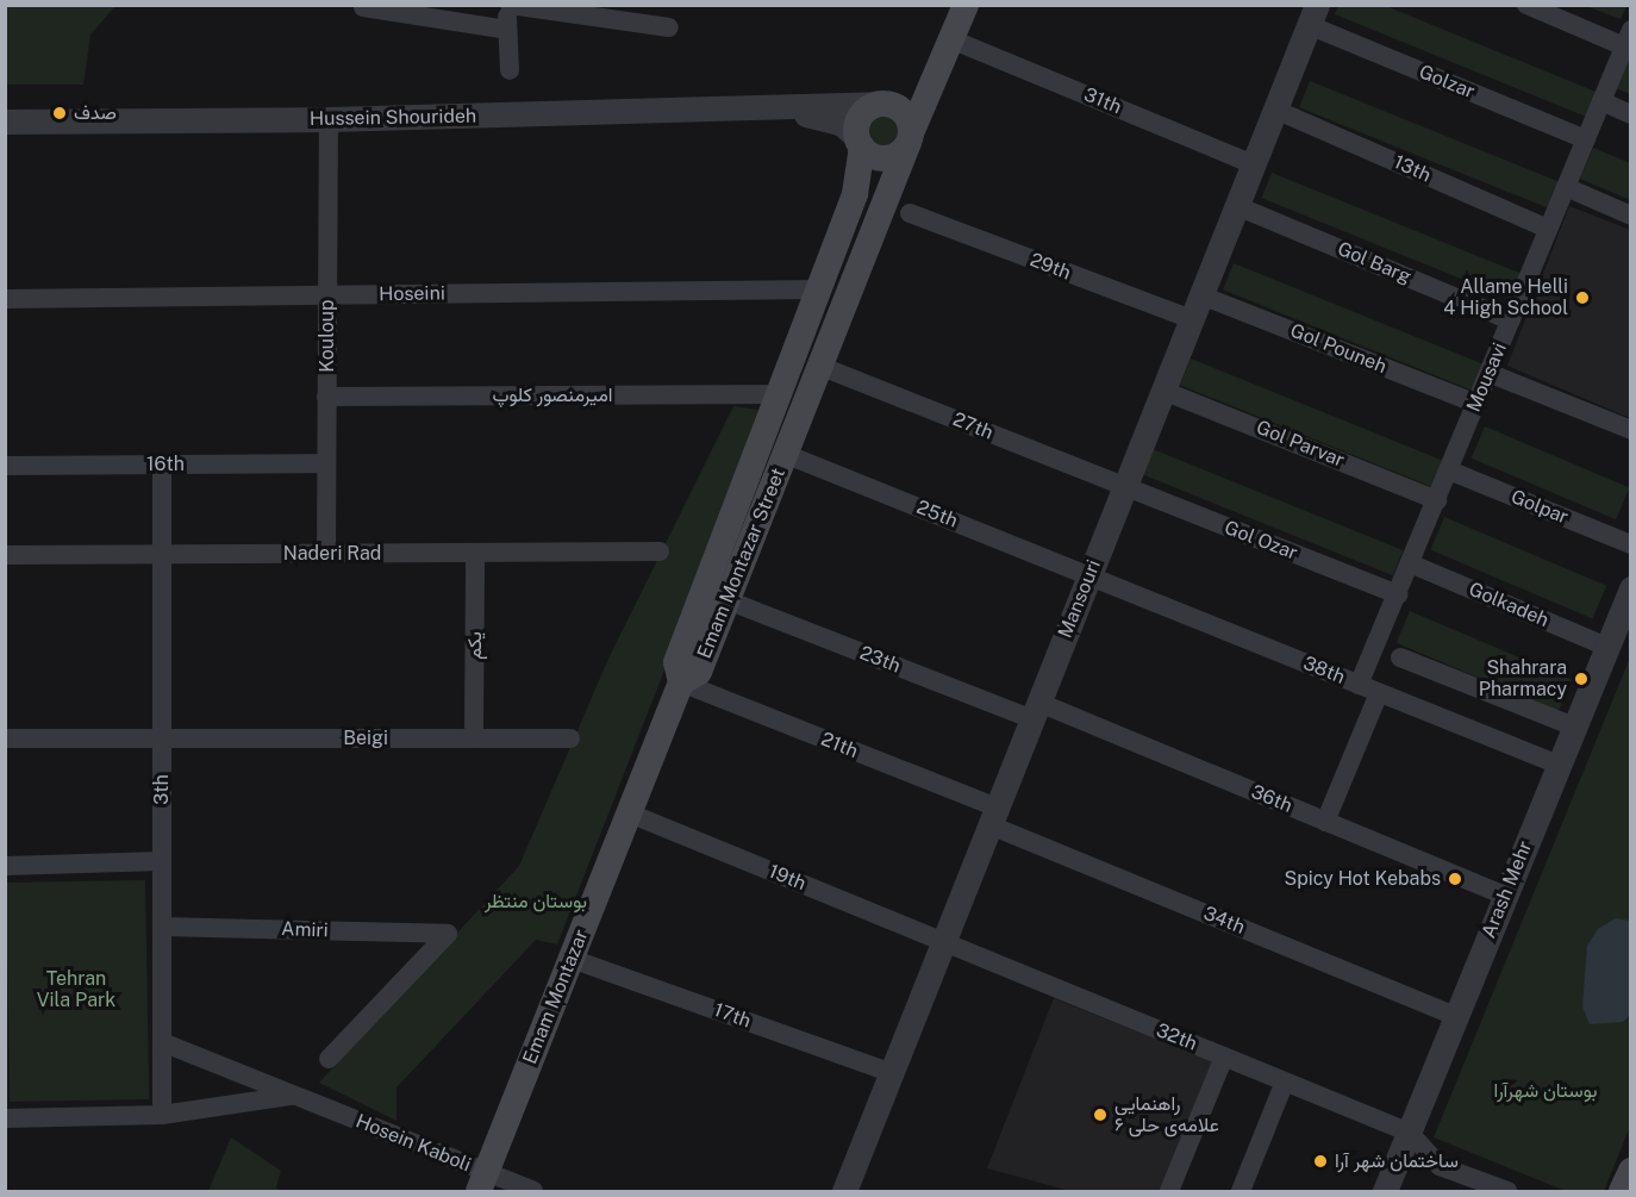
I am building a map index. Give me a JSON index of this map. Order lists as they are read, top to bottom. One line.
{"streets":{"main road":["Emam Montazar Street","Emam Montazar"],"street":["Golzar","31th","Hussein Shourideh","13th","Gol Barg","29th","Hoseini","Kouloup","Gol Pouneh","Mousavi","امیرمنصور کلوپ","27th","Gol Parvar","16th","Golpar","25th","Gol Ozar","Naderi Rad","Mansouri","Golkadeh","یکم","23th","38th","Beigi","21th","3th","36th","19th","Arash Mehr","34th","Amiri","17th","32th","Hosein Kaboli"]},"crossings":[["Golzar","Mousavi"],["Golzar","Mansouri"],["31th","Emam Montazar Street"],["31th","Mansouri"],["Hussein Shourideh","Kouloup"],["Hussein Shourideh","Emam Montazar Street"],["13th","Mousavi"],["13th","Mansouri"],["Gol Barg","Mousavi"],["Gol Barg","Mansouri"],["29th","Mansouri"],["Hoseini","Kouloup"],["Hoseini","Emam Montazar Street"],["Kouloup","امیرمنصور کلوپ"],["Kouloup","16th"],["Kouloup","Naderi Rad"],["Gol Pouneh","Mousavi"],["Gol Pouneh","Mansouri"],["Mousavi","Gol Parvar"],["Mousavi","Golpar"],["Mousavi","Gol Ozar"],["Mousavi","Golkadeh"],["Mousavi","38th"],["امیرمنصور کلوپ","Emam Montazar Street"],["27th","Gol Ozar"],["27th","Emam Montazar Street"],["27th","Mansouri"],["Gol Parvar","Mansouri"],["16th","3th"],["25th","Emam Montazar Street"],["25th","Mansouri"],["25th","38th"],["Gol Ozar","Mansouri"],["Naderi Rad","یکم"],["Naderi Rad","3th"],["Emam Montazar Street","23th"],["Emam Montazar Street","21th"],["Emam Montazar Street","Emam Montazar"],["Mansouri","23th"],["Mansouri","38th"],["Mansouri","21th"],["Mansouri","36th"],["Mansouri","19th"],["Mansouri","34th"],["Mansouri","17th"],["Mansouri","32th"],["Golkadeh","Arash Mehr"],["یکم","Beigi"],["23th","36th"],["38th","Arash Mehr"],["Beigi","3th"],["21th","34th"],["21th","Emam Montazar"],["3th","Amiri"],["3th","Hosein Kaboli"],["36th","Arash Mehr"],["19th","Emam Montazar"],["19th","32th"],["Arash Mehr","34th"],["Arash Mehr","32th"],["Emam Montazar","17th"],["Emam Montazar","Hosein Kaboli"]],"parks":["بوستان منتظر","Tehran Vila Park","بوستان شهرآرا"],"places":["صدف","Allame Helli 4 High School","Shahrara Pharmacy","Spicy Hot Kebabs","راهنمایی علامه‌ی حلی ۶","ساختمان شهر آرا"]}
